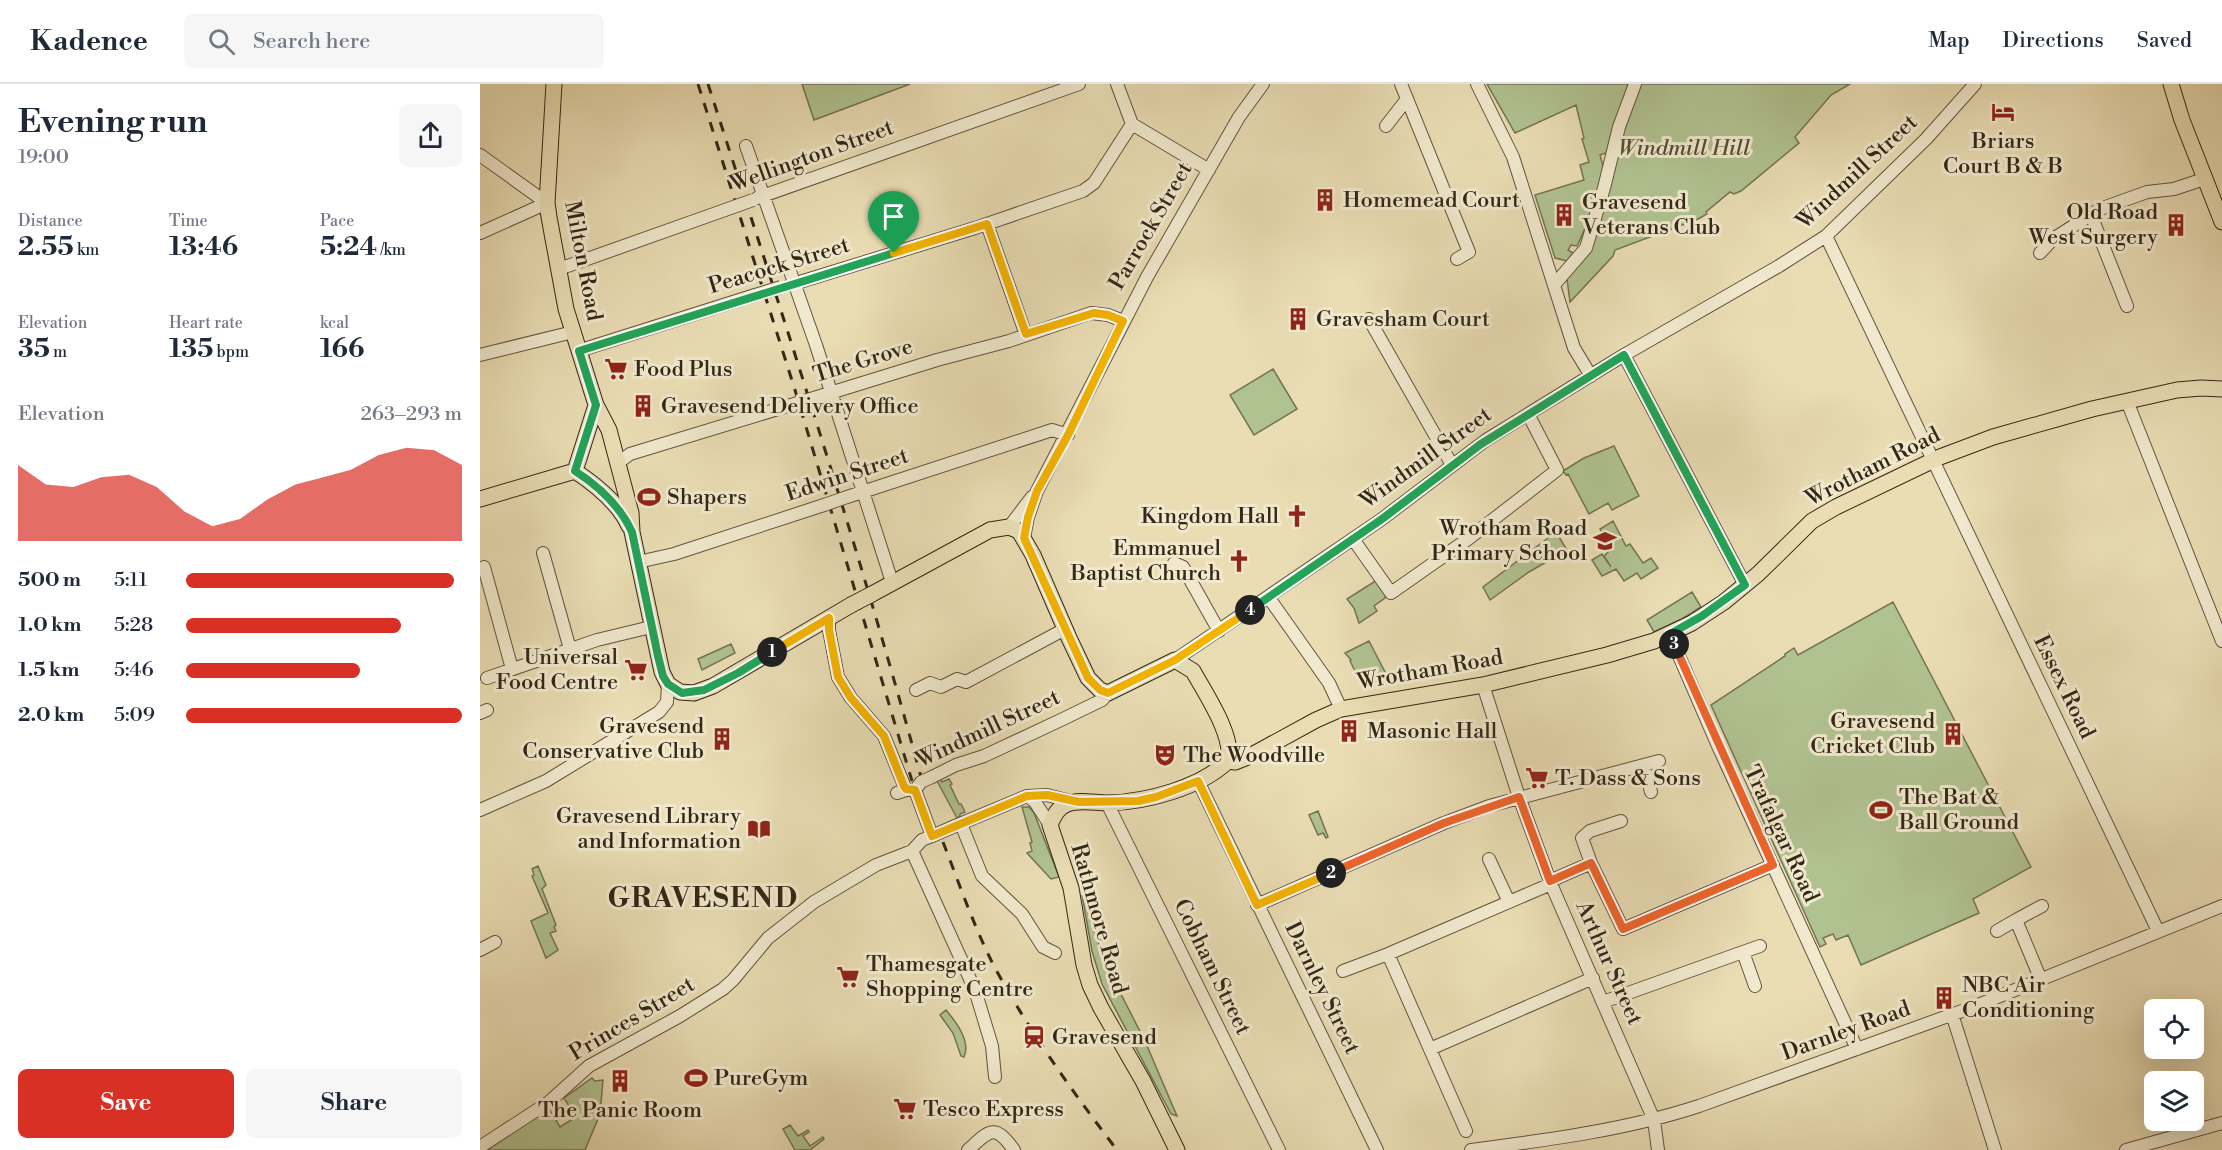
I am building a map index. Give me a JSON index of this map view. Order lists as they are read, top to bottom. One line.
{"streets":{"main road":["Windmill Street","Milton Road","Wrotham Road","Rathmore Road"],"street":["Wellington Street","Parrock Street","Peacock Street","The Grove","Edwin Street","Essex Road","Trafalgar Road","Arthur Street","Cobham Street","Darnley Street","Princes Street","Darnley Road"]},"crossings":[["Wellington Street","Milton Road"],["Windmill Street","Essex Road"],["Parrock Street","The Grove"],["Parrock Street","Edwin Street"],["Milton Road","Peacock Street"],["Milton Road","The Grove"],["Milton Road","Edwin Street"],["Wrotham Road","Essex Road"],["Wrotham Road","Trafalgar Road"],["Wrotham Road","Rathmore Road"],["Wrotham Road","Arthur Street"],["Wrotham Road","Cobham Street"],["Wrotham Road","Darnley Street"],["Wrotham Road","Princes Street"],["Essex Road","Darnley Road"],["Trafalgar Road","Darnley Road"],["Rathmore Road","Princes Street"],["Arthur Street","Darnley Road"]],"districts":["GRAVESEND"],"parks":["Windmill Hill"],"places":{"hotel":["Briars Court B & B"],"building":["Homemead Court","Gravesend Veterans Club","Old Road West Surgery","Gravesham Court","Gravesend Delivery Office","Masonic Hall","Gravesend Cricket Club","Gravesend Conservative Club","NBC Air Conditioning","The Panic Room"],"supermarket":["Food Plus","Universal Food Centre","T. Dass & Sons","Thamesgate Shopping Centre","Tesco Express"],"sports":["Shapers","The Bat & Ball Ground","PureGym"],"church":["Kingdom Hall","Emmanuel Baptist Church"],"school or university":["Wrotham Road Primary School"],"theatre":["The Woodville"],"library":["Gravesend Library and Information"],"station":["Gravesend"]},"page":{"header":"Kadence","search":"Search here","nav":["Map","Directions","Saved"],"heading":["Evening run","19:00"],"stats":[["Distance","2.55 km"],["Time","13:46"],["Pace","5:24 /km"],["Elevation","35 m"],["Heart rate","135 bpm"],["kcal","166"]],"chart":["Elevation","263–293 m"],"list":[{"name":"500 m","note":"5:11"},{"name":"1.0 km","note":"5:28"},{"name":"1.5 km","note":"5:46"},{"name":"2.0 km","note":"5:09"}],"pins":["4","3","1","2"],"buttons":["Save","Share"]}}
